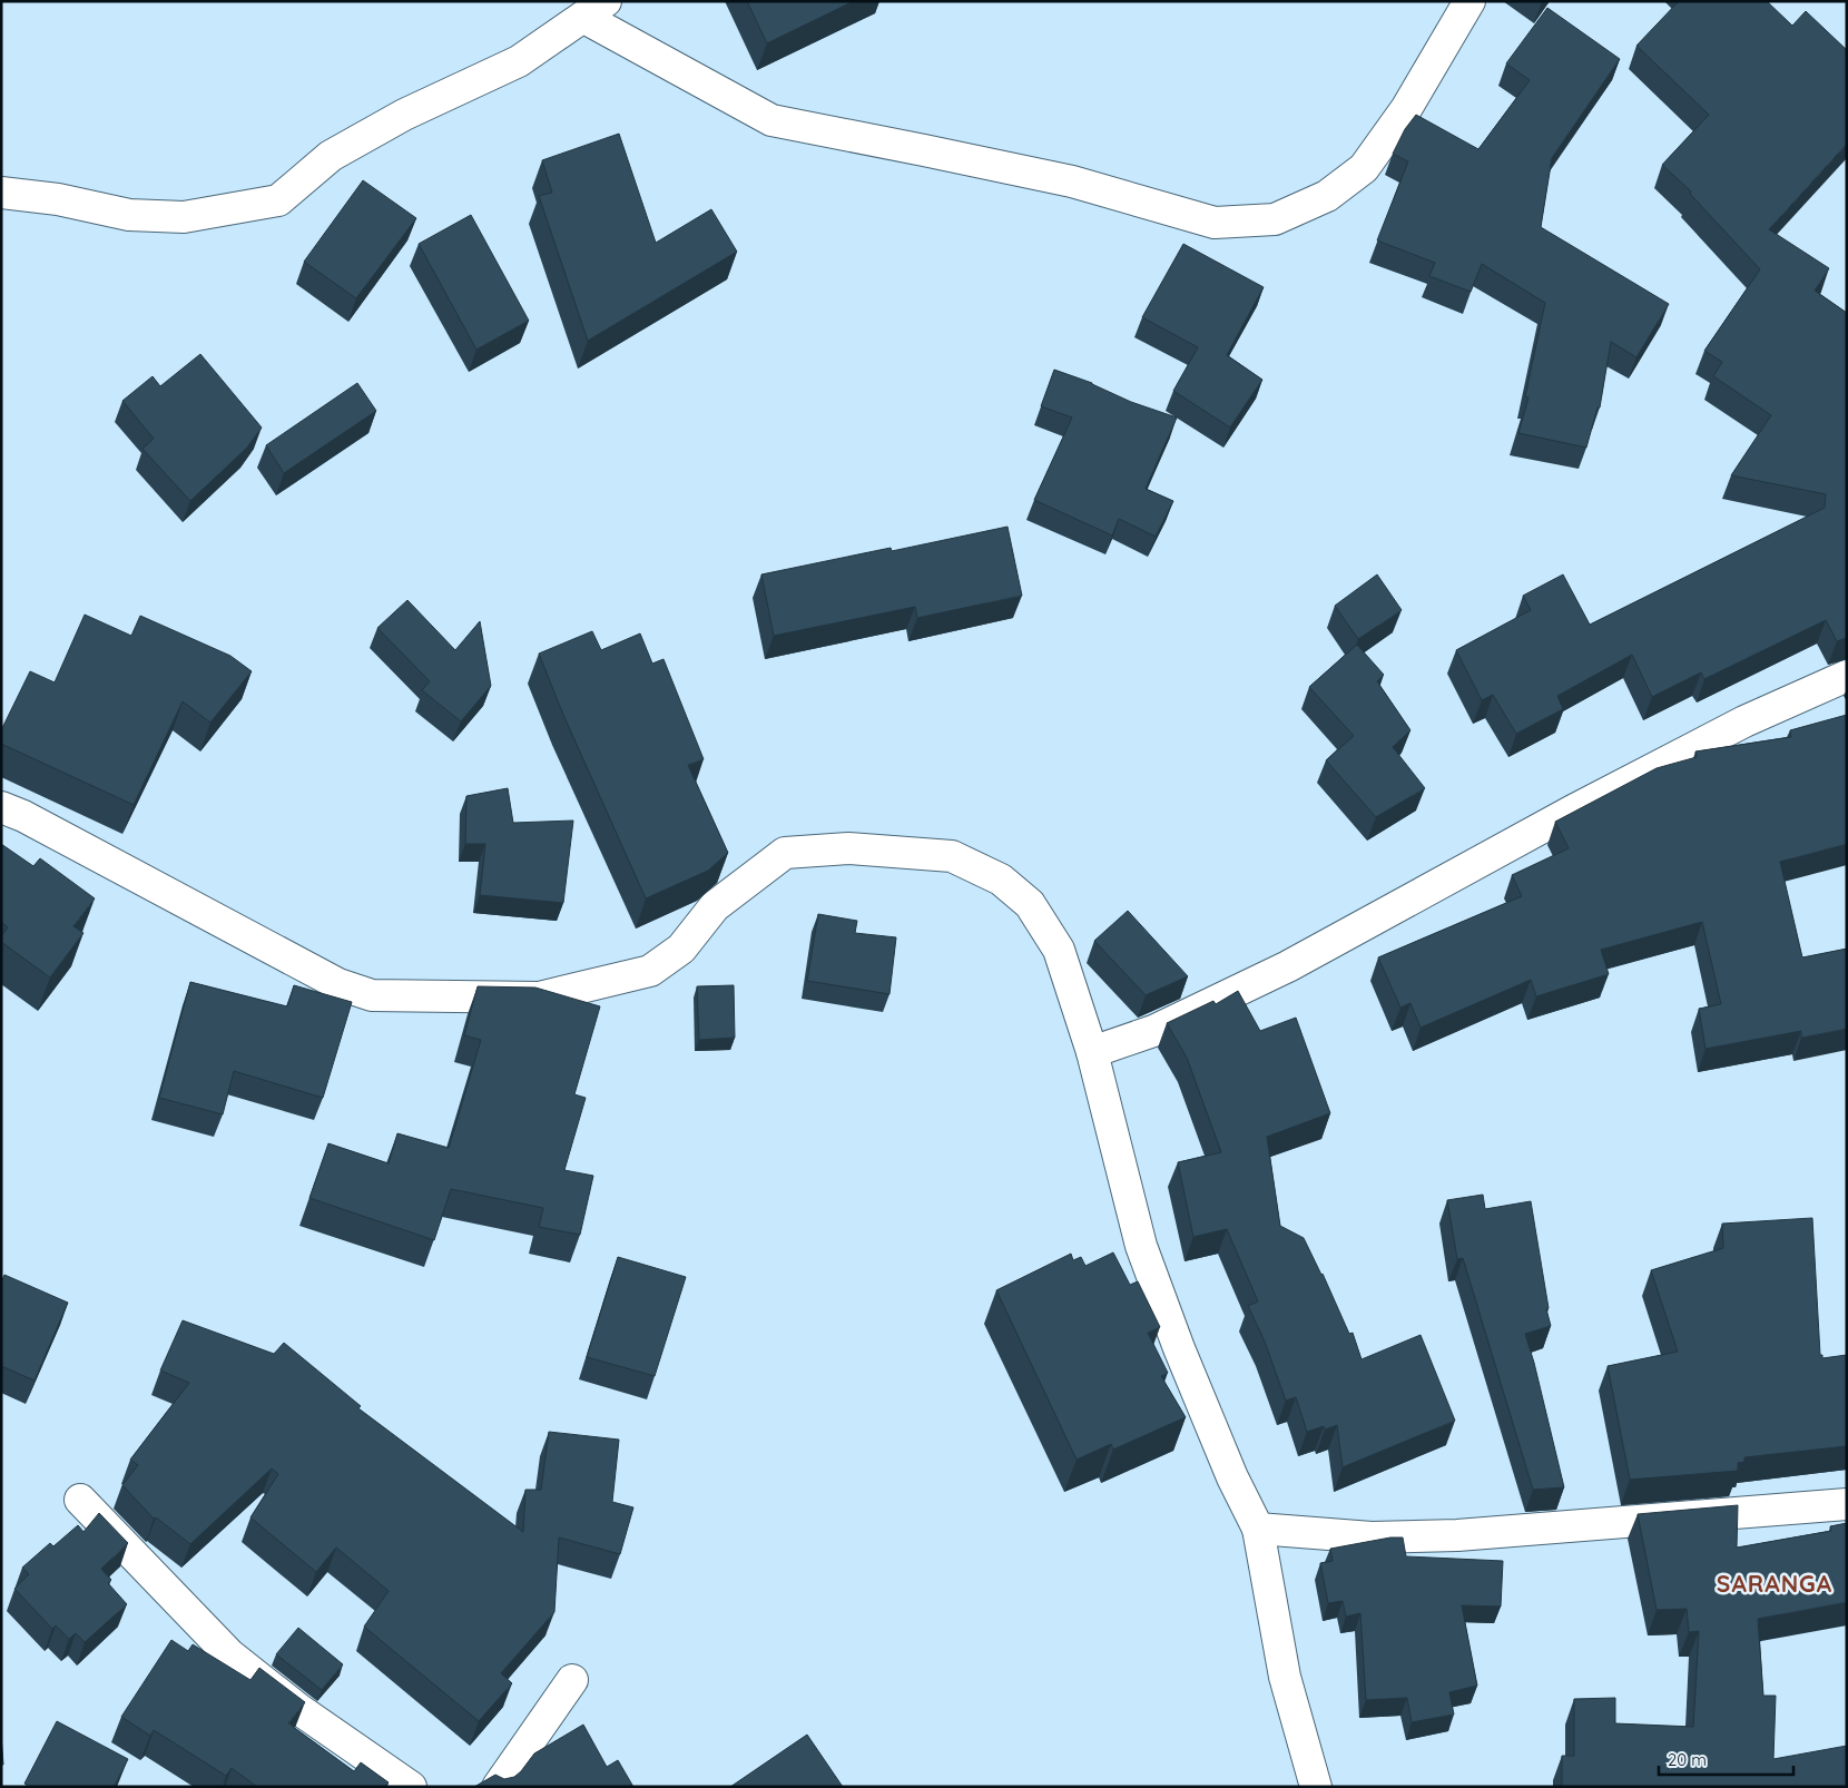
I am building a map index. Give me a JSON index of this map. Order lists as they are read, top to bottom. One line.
{"districts":["SARANGA"],"scale_bar":"20 m"}
